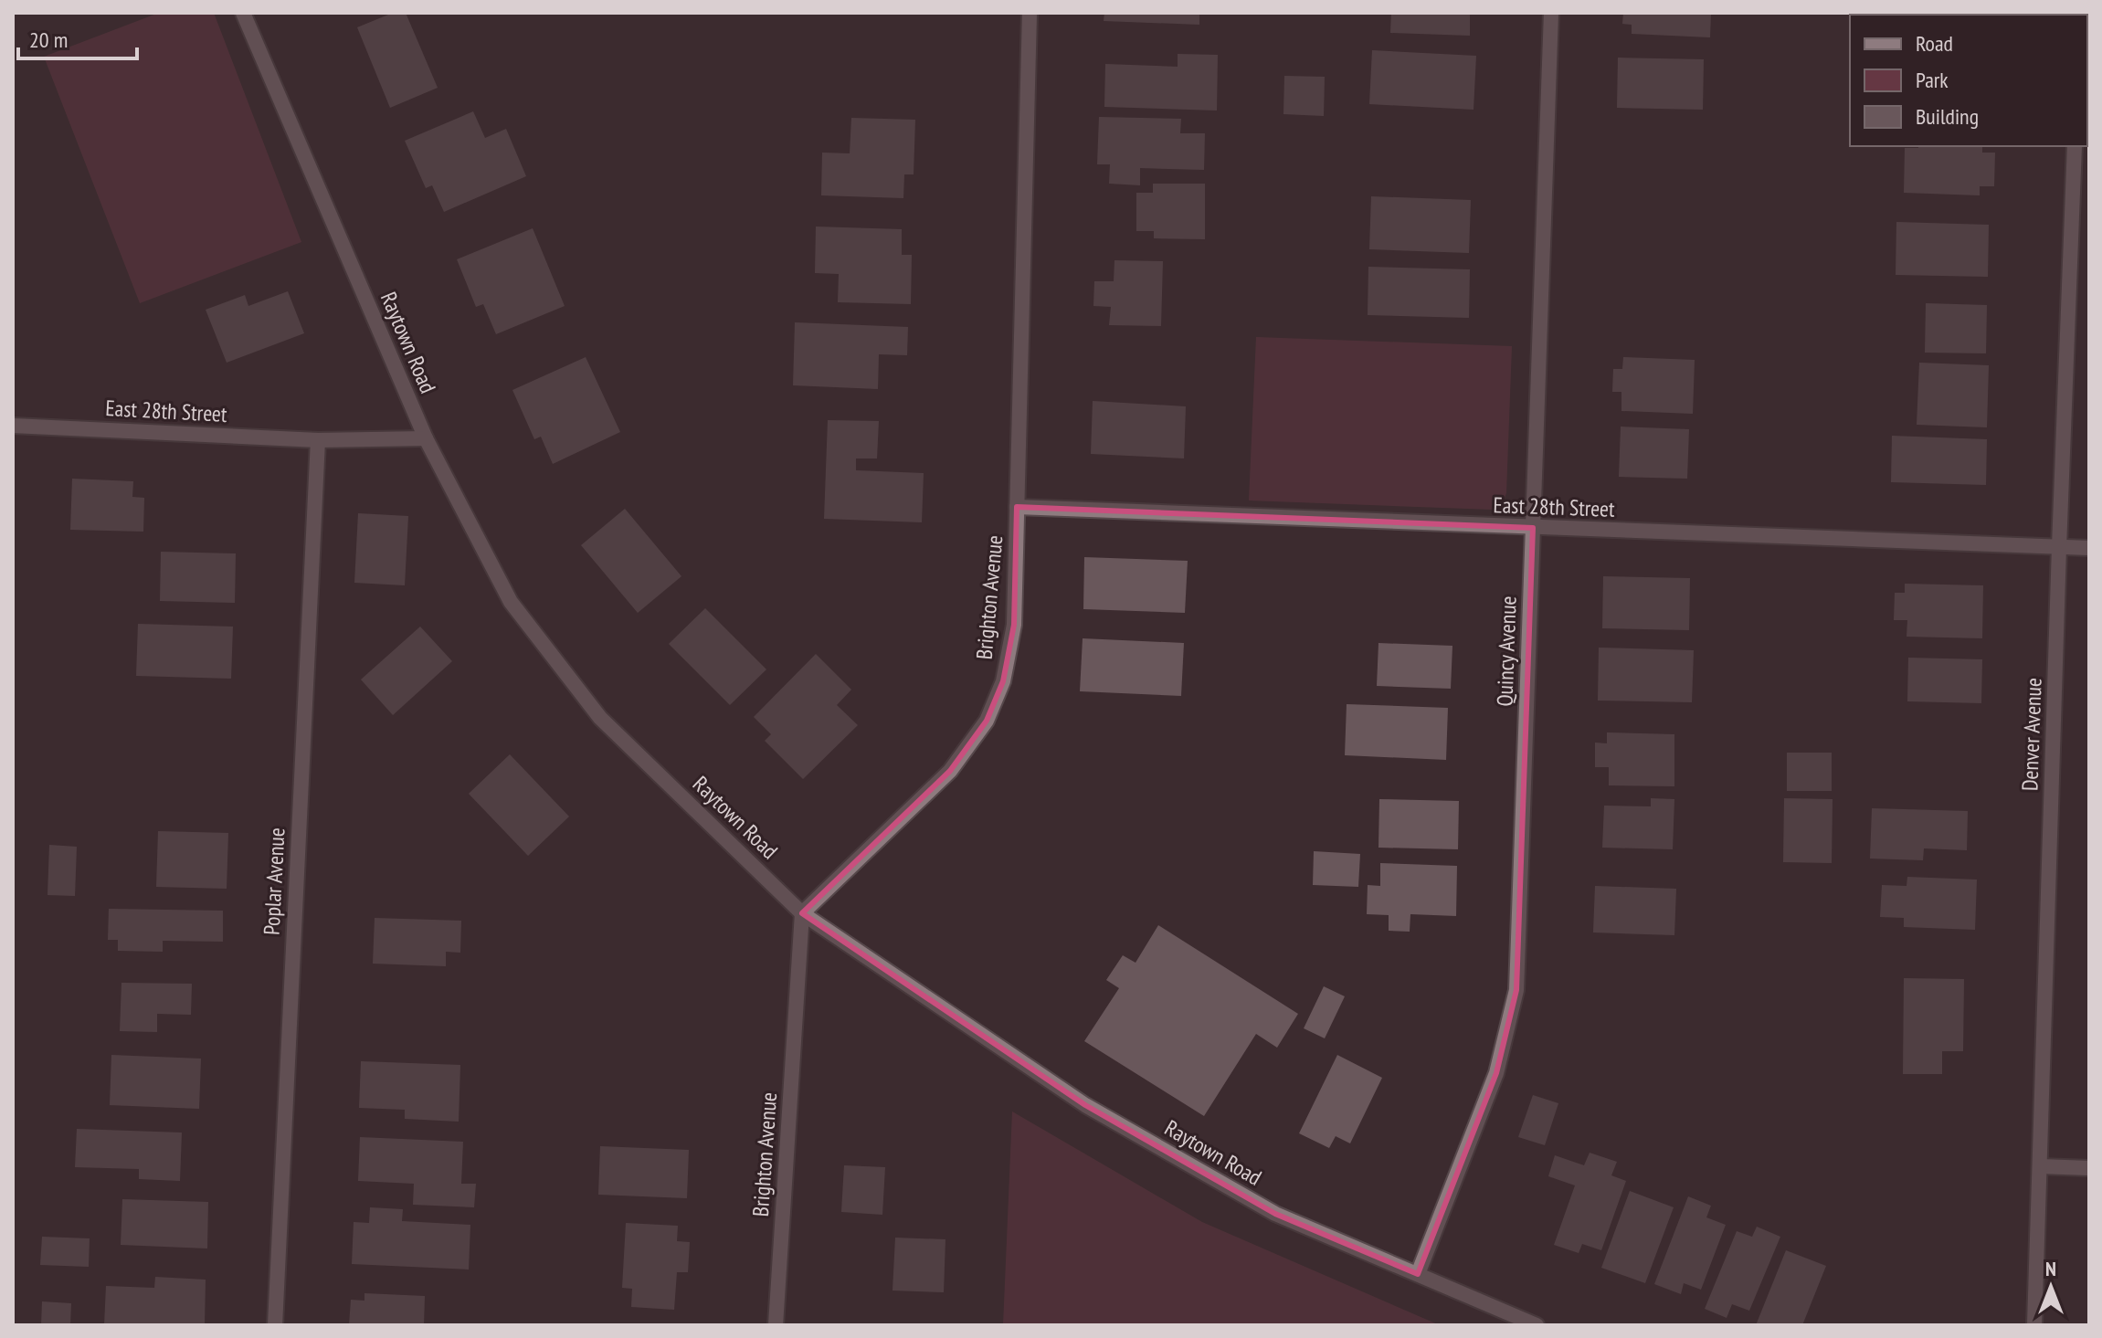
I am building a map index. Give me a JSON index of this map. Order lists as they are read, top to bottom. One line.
{"streets":{"street":["Raytown Road","East 28th Street","Brighton Avenue","Quincy Avenue","Denver Avenue","Poplar Avenue"]},"crossings":[["Raytown Road","East 28th Street"],["Raytown Road","Brighton Avenue"],["Raytown Road","Quincy Avenue"],["East 28th Street","Brighton Avenue"],["East 28th Street","Quincy Avenue"],["East 28th Street","Denver Avenue"],["East 28th Street","Poplar Avenue"]],"legend":["Road","Park","Building"],"scale_bar":"20 m","north":"top"}
